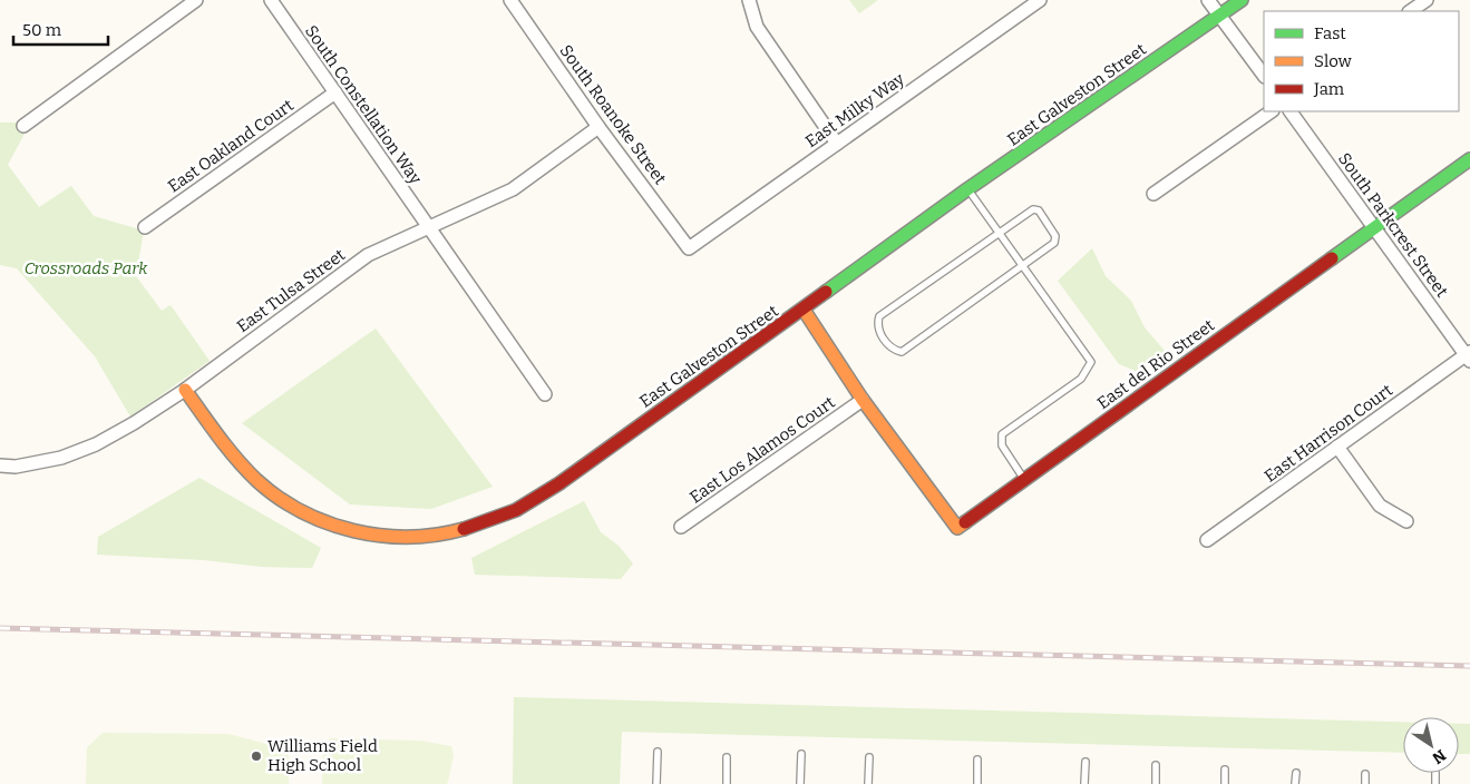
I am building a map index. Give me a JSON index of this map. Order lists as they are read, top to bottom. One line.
{"streets":{"street":["East Galveston Street","South Constellation Way","East Milky Way","South Roanoke Street","East Oakland Court","South Parkcrest Street","East Tulsa Street","East del Rio Street","East Harrison Court","East Los Alamos Court"]},"crossings":[["East Galveston Street","East Tulsa Street"],["South Constellation Way","East Oakland Court"],["South Constellation Way","East Tulsa Street"],["East Milky Way","South Roanoke Street"],["South Roanoke Street","East Tulsa Street"],["South Parkcrest Street","East del Rio Street"],["South Parkcrest Street","East Harrison Court"],["East del Rio Street","East Los Alamos Court"]],"parks":["Crossroads Park"],"places":["Williams Field High School"],"legend":["Fast","Slow","Jam"],"scale_bar":"50 m","north":"bottom right"}
